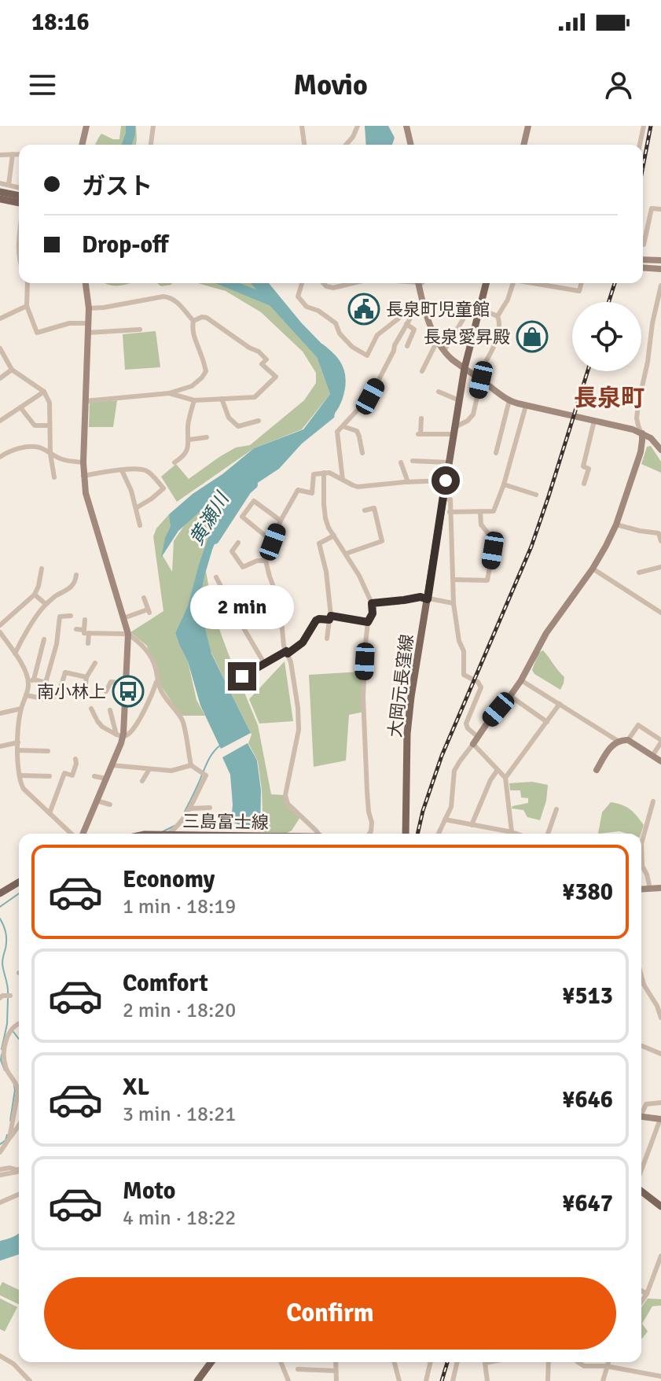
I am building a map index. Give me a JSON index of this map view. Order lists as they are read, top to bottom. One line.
{"streets":{"main road":["大岡元長窪線"]},"districts":["長泉町"],"water":["黄瀬川"],"places":{"public building":["長泉町児童館"],"shop":["長泉愛昇殿"],"bus stop":["南小林上"]},"page":{"status":"18:16","header":"Movio","banner":["ガスト","Drop-off"],"bubble":"2 min","list":[{"name":"Economy","note":"1 min · 18:19","value":"¥380"},{"name":"Comfort","note":"2 min · 18:20","value":"¥513"},{"name":"XL","note":"3 min · 18:21","value":"¥646"},{"name":"Moto","note":"4 min · 18:22","value":"¥647"}],"buttons":"Confirm"}}
